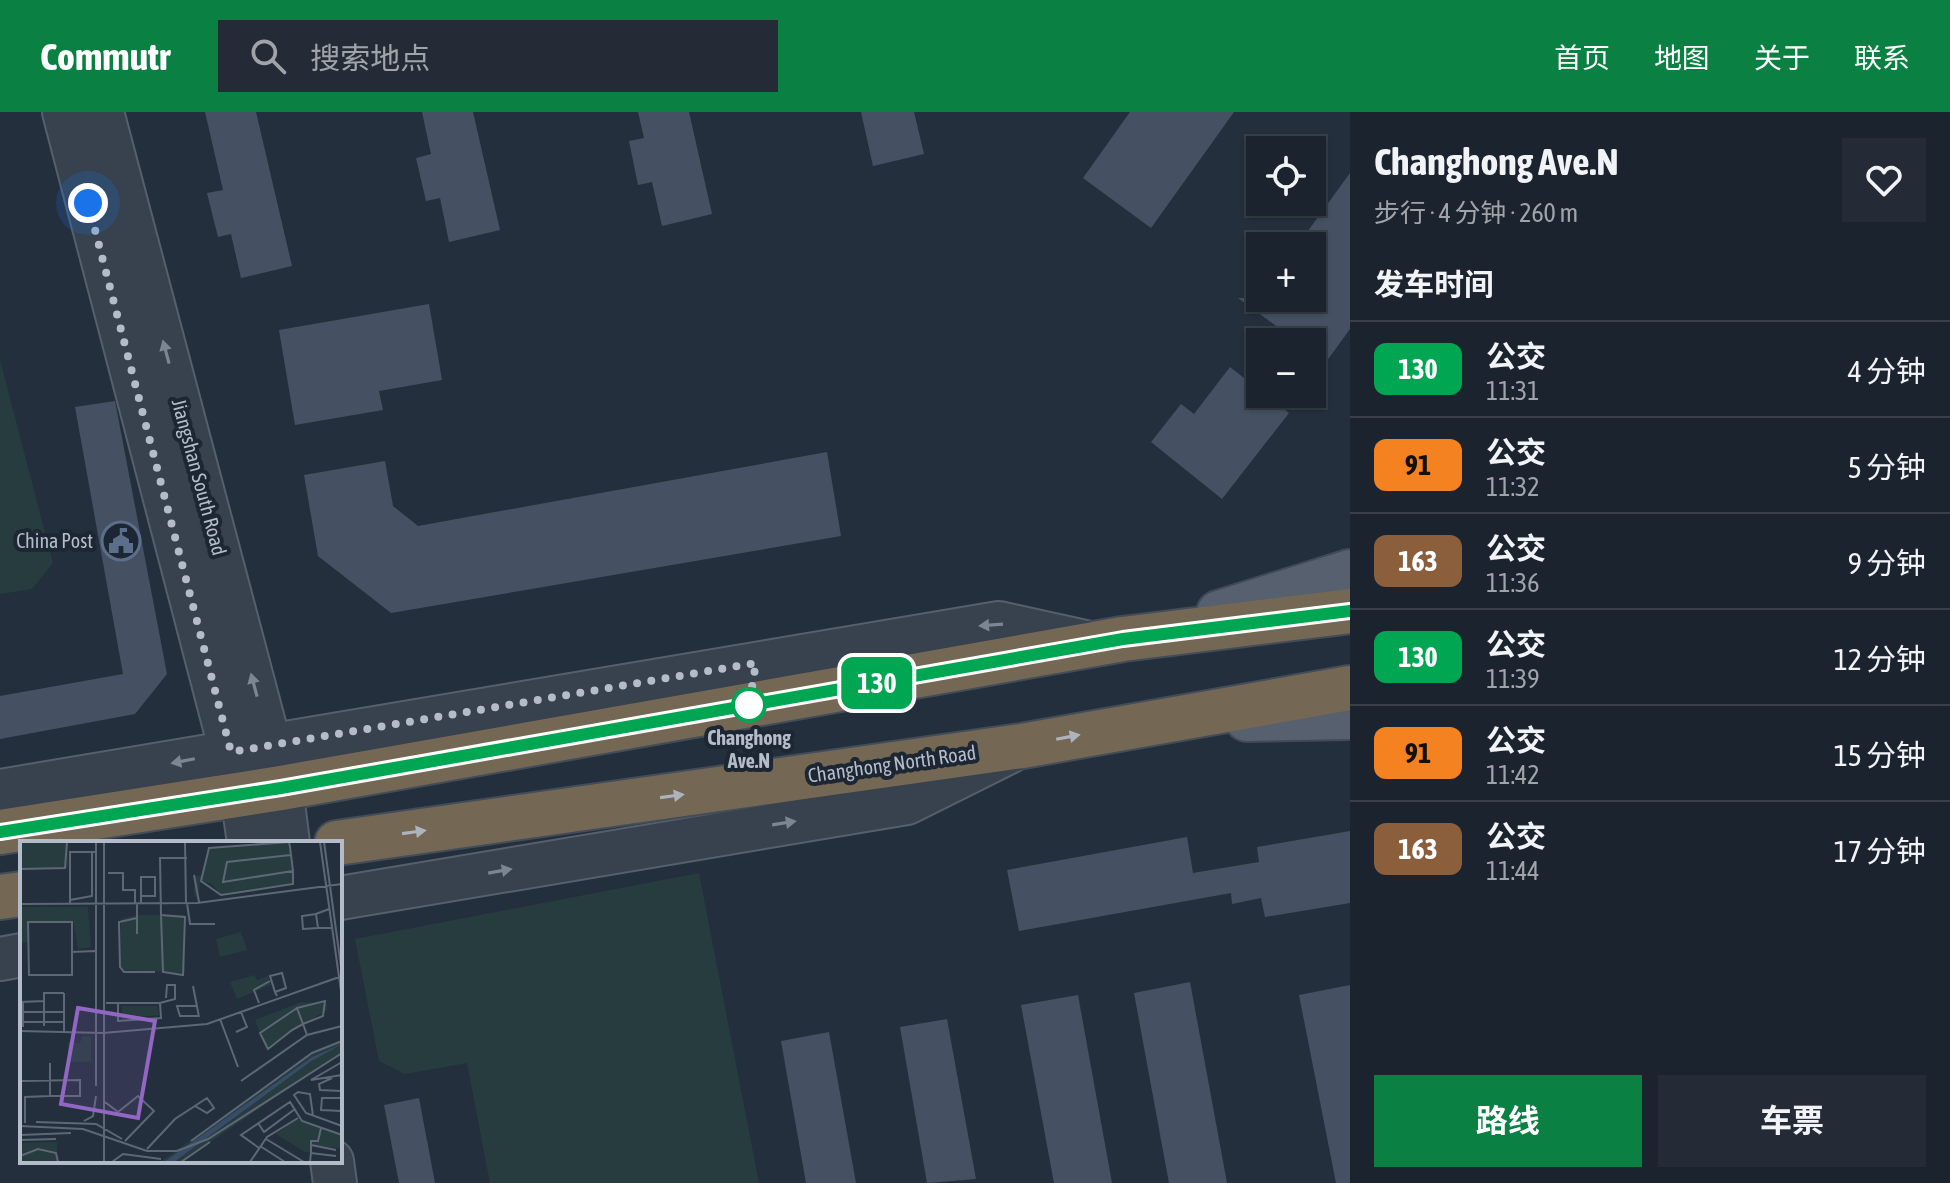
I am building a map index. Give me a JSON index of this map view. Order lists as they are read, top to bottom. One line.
{"streets":{"highway":["Changhong North Road"],"street":["Jiangshan South Road"]},"places":{"public building":["China Post"],"other":["Changhong Ave.N"]},"lines":["bus line 130"],"page":{"header":"Commutr","search":"搜索地点","nav":["首页","地图","关于","联系"],"on_map":"130","heading":[["Changhong Ave.N","步行 · 4 分钟 · 260 m"],"发车时间"],"map_buttons":["+","−"],"list":[{"mark":"130","name":"公交","note":"11:31","value":"4 分钟"},{"mark":"91","name":"公交","note":"11:32","value":"5 分钟"},{"mark":"163","name":"公交","note":"11:36","value":"9 分钟"},{"mark":"130","name":"公交","note":"11:39","value":"12 分钟"},{"mark":"91","name":"公交","note":"11:42","value":"15 分钟"},{"mark":"163","name":"公交","note":"11:44","value":"17 分钟"}],"buttons":["路线","车票"]}}
